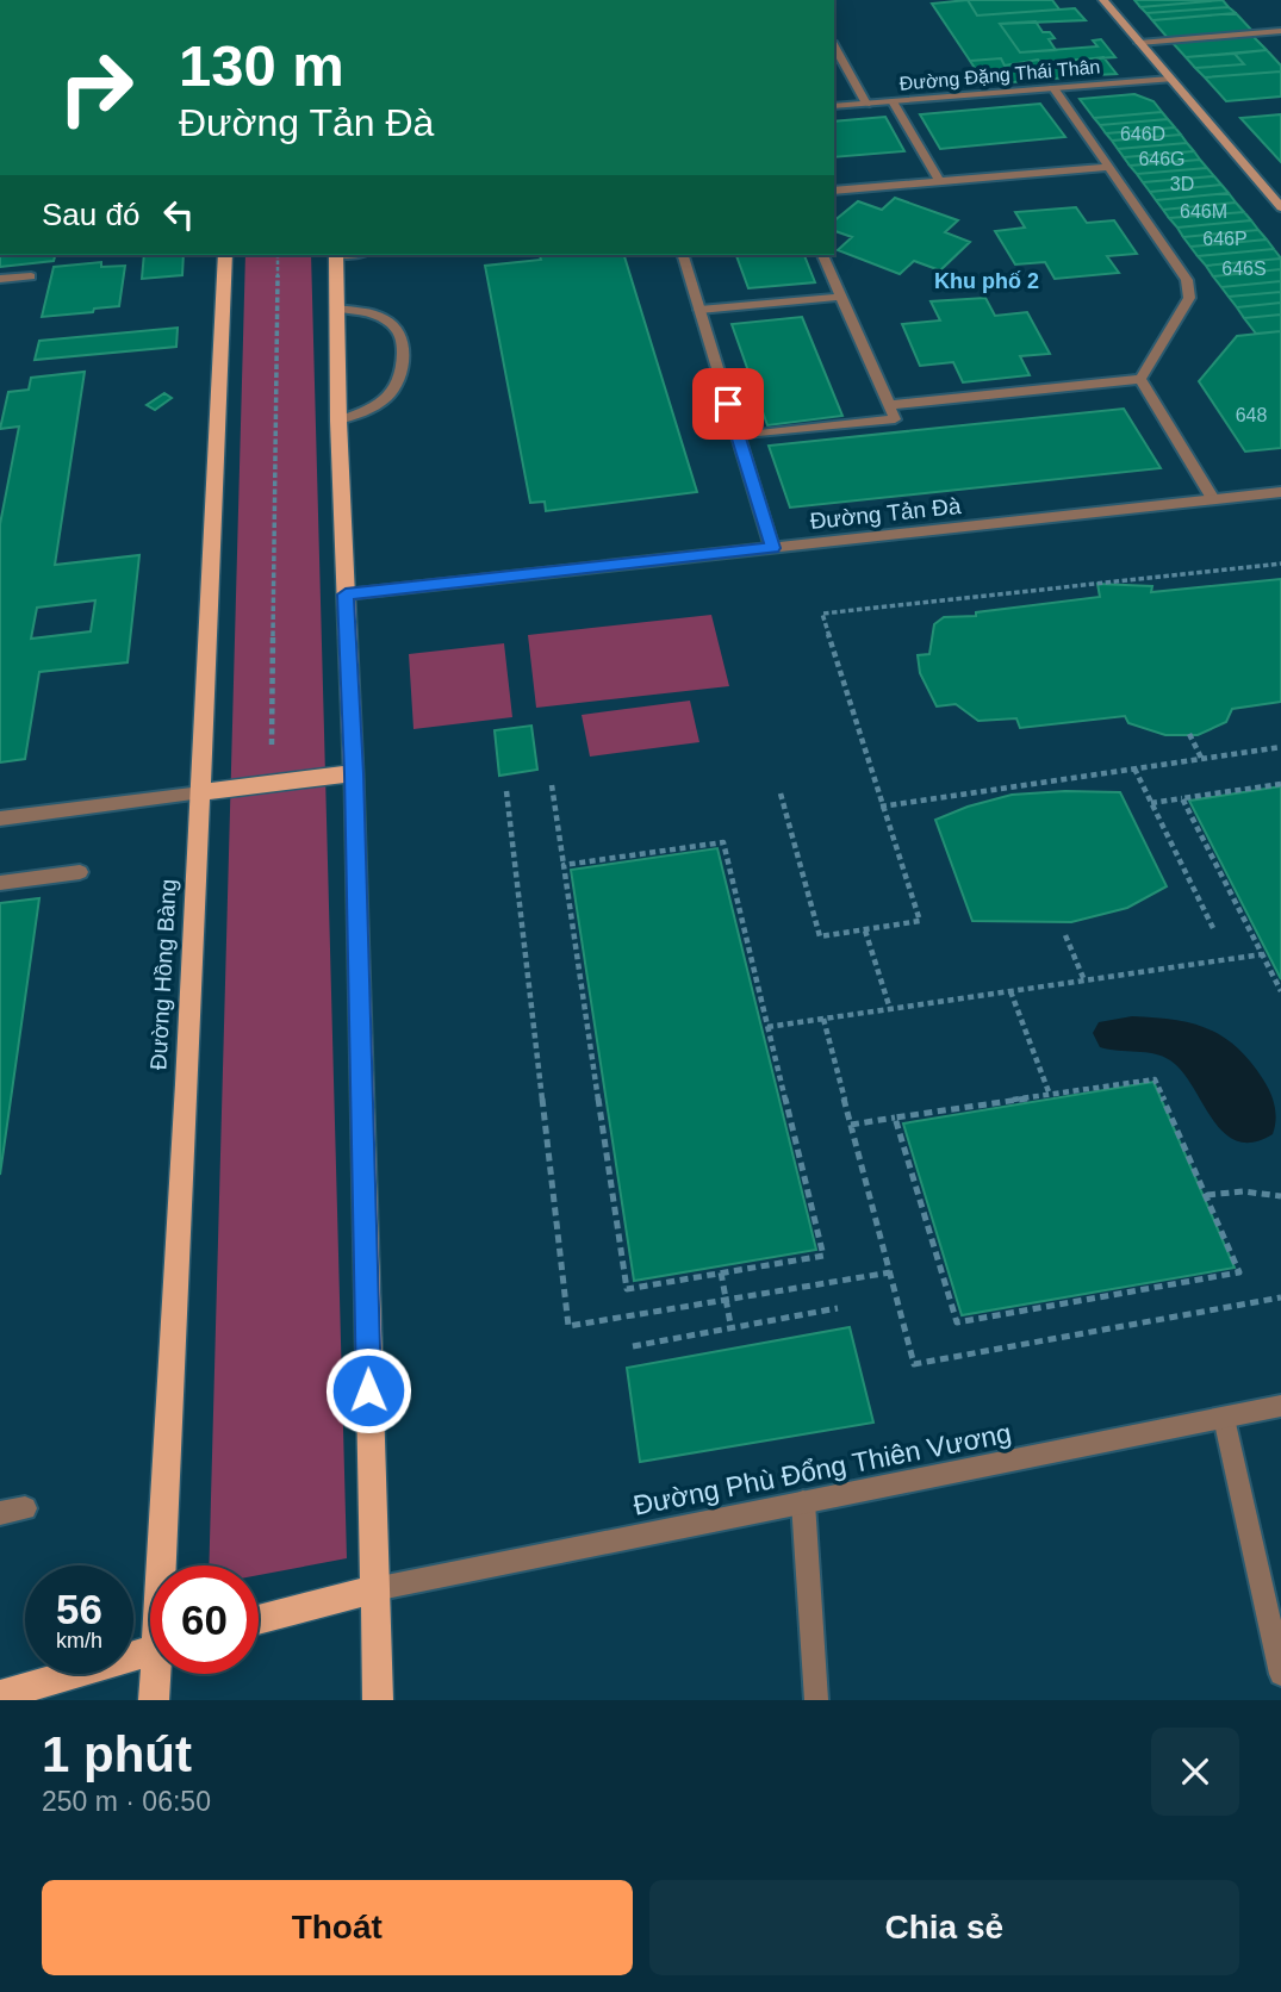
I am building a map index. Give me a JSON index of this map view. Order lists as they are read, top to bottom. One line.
{"streets":{"main road":["Đường Hồng Bàng"],"street":["Đường Đặng Thái Thân","Đường Tản Đà","Đường Phù Đổng Thiên Vương"]},"districts":["Khu phố 2"],"house_numbers":["646D","646G","3D","646M","646P","646S","648"],"page":{"turn":["130 m","Đường Tản Đà"],"then":"Sau đó","speed":"56 km/h","limit":"60","heading":["1 phút","250 m · 06:50"],"buttons":["Thoát","Chia sẻ"]}}
